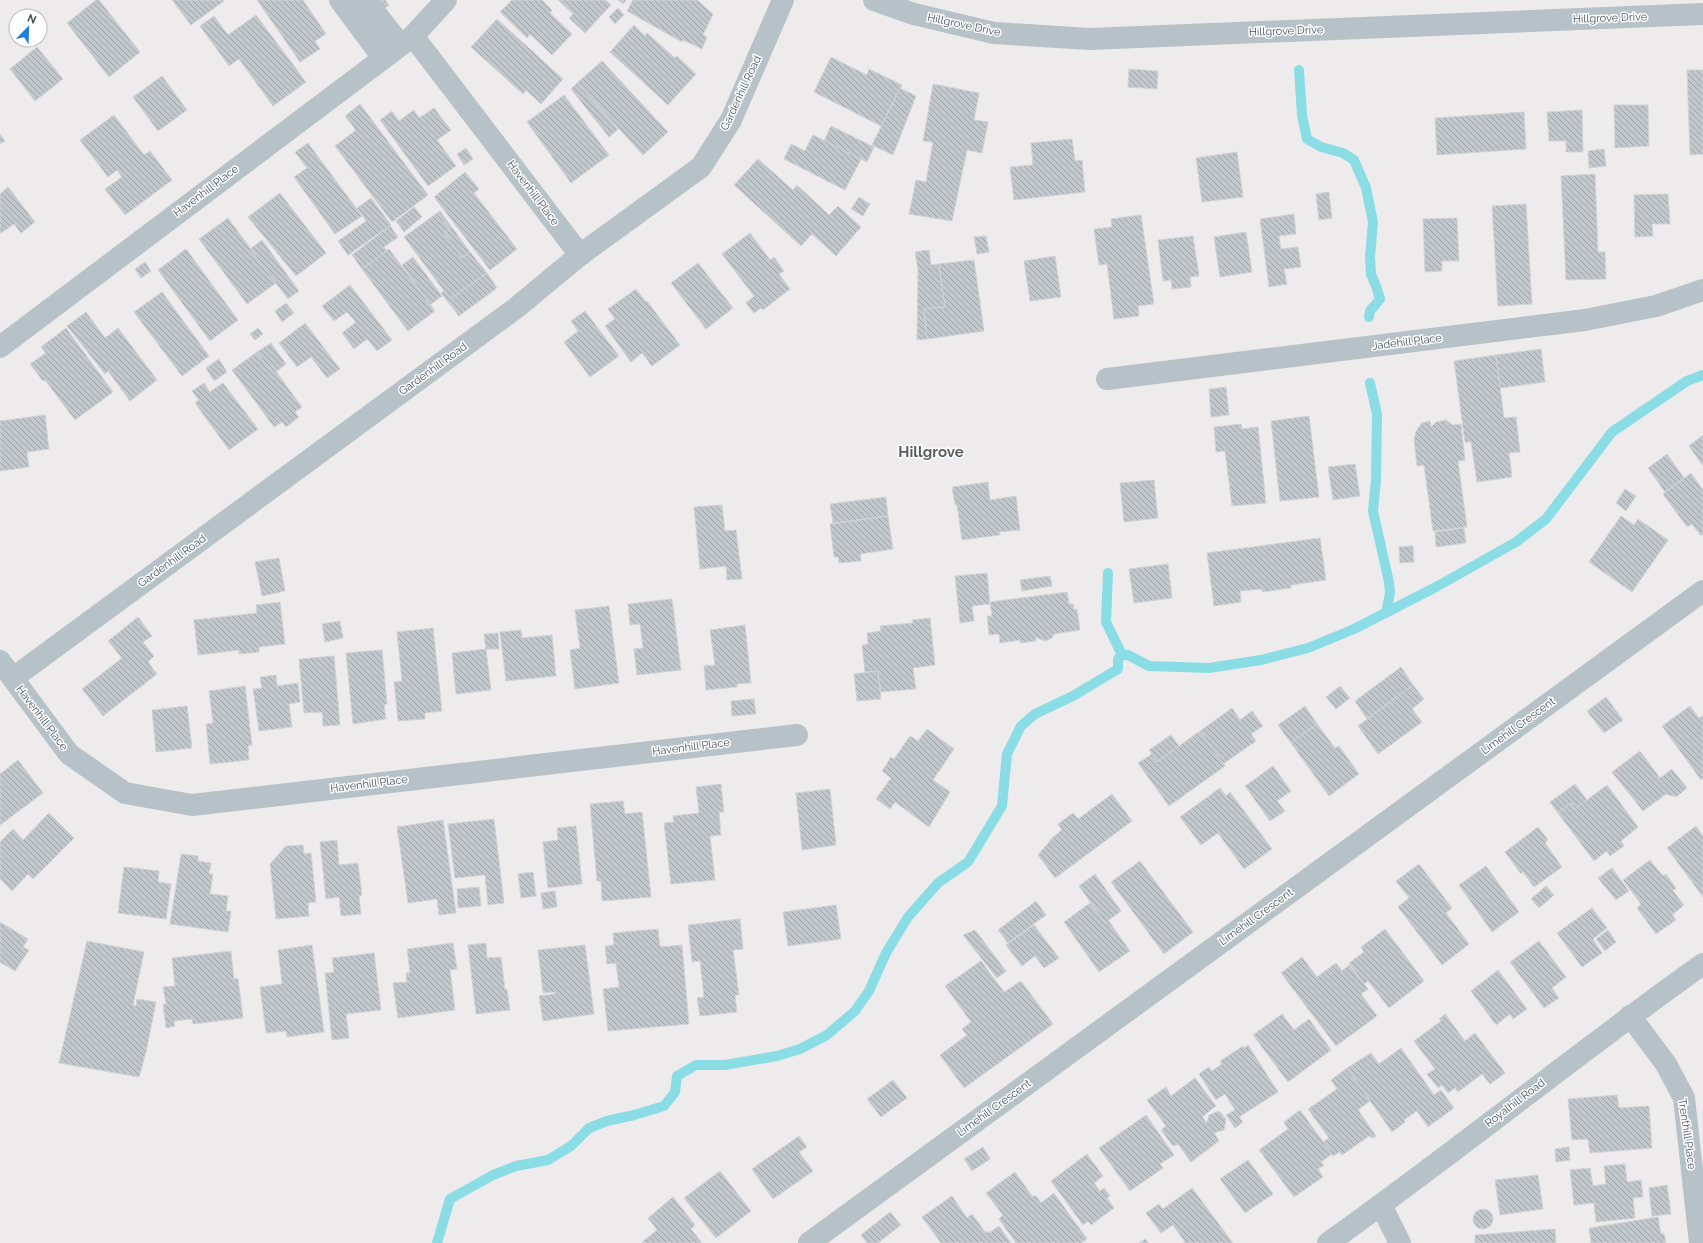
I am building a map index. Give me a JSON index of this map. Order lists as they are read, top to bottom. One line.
{"streets":{"street":["Hillgrove Drive","Gardenhill Road","Havenhill Place","Jadehill Place","Limehill Crescent","Royalhill Road","Trenthill Place"]},"crossings":[["Gardenhill Road","Havenhill Place"],["Royalhill Road","Trenthill Place"]],"districts":["Hillgrove"],"north":"top right"}
